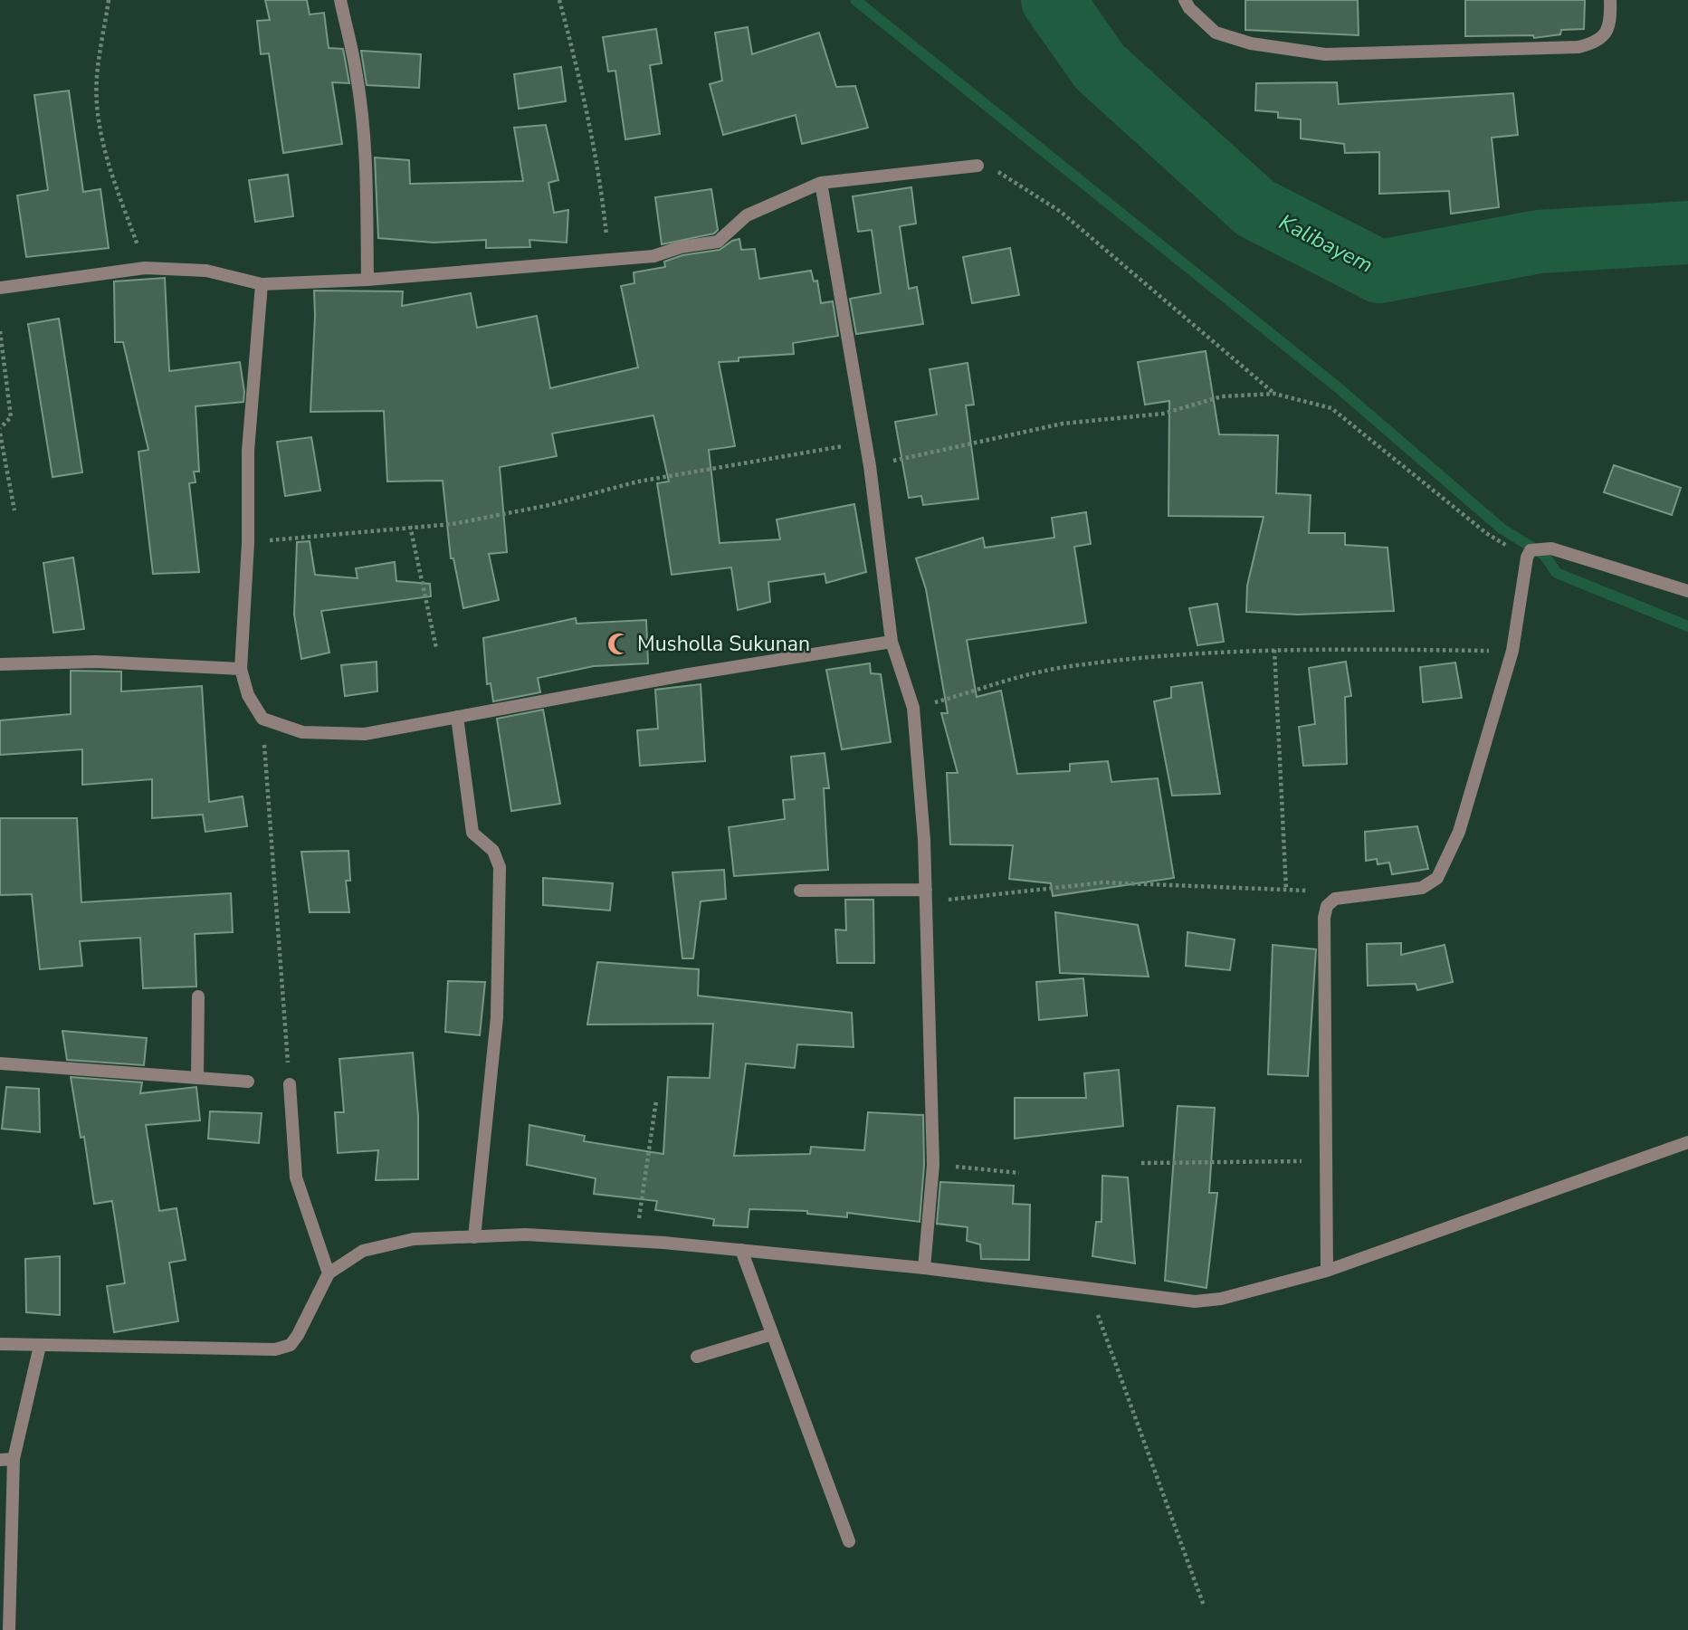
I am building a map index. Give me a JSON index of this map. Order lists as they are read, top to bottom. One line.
{"water":["Kalibayem"],"places":{"mosque":["Musholla Sukunan"]}}
